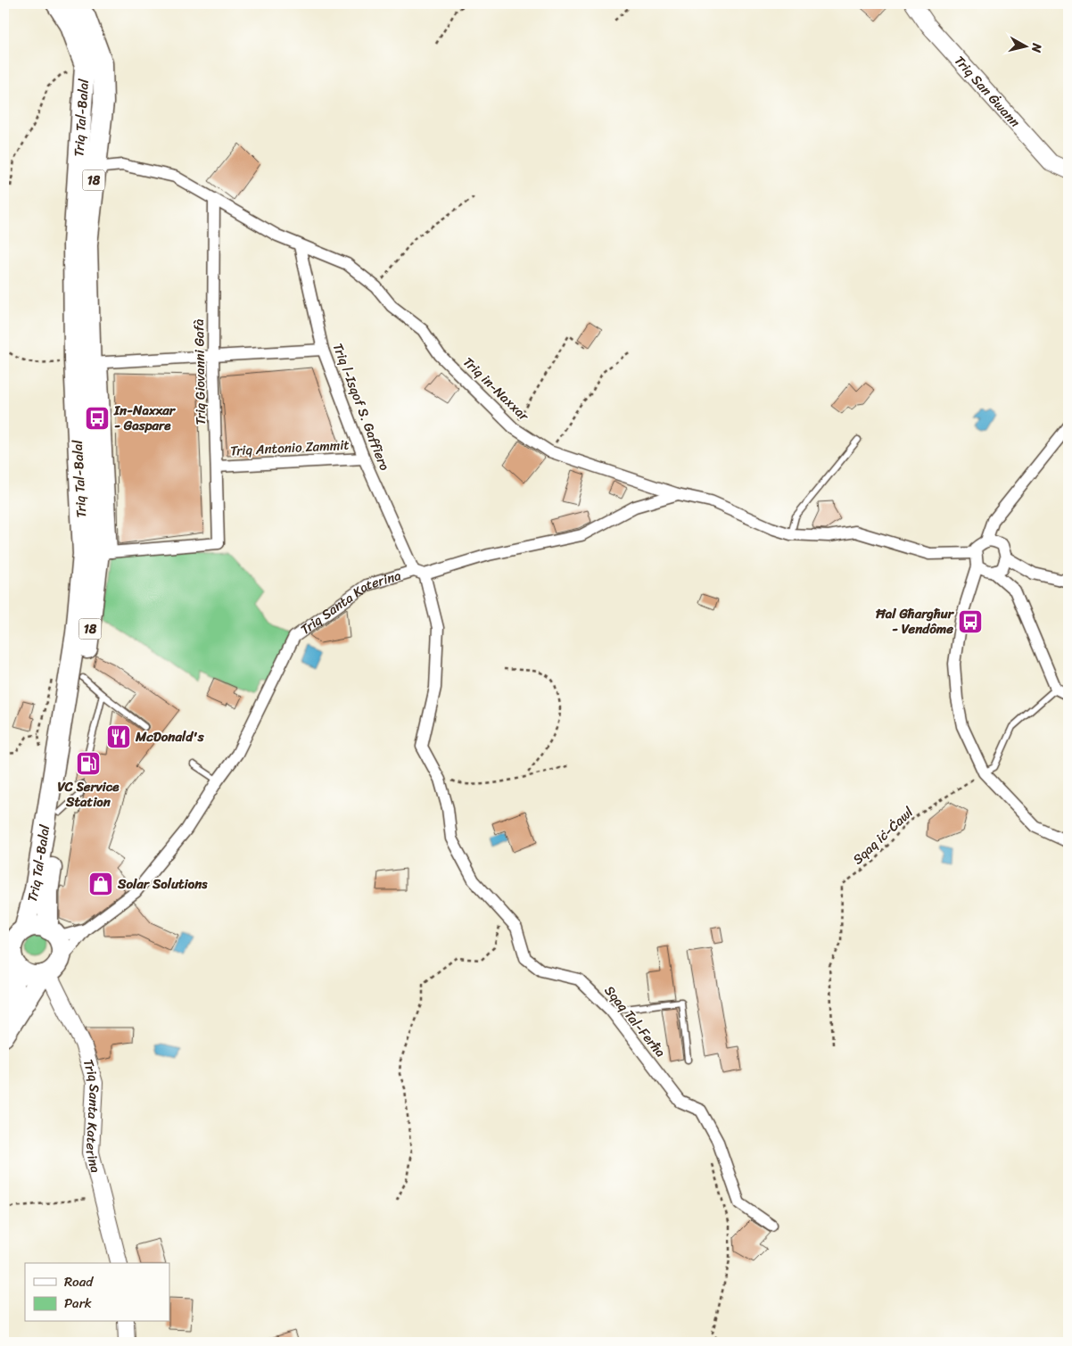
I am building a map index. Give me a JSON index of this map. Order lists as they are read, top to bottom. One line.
{"streets":{"highway":["Triq Tal-Balal","18"],"main road":["Triq San Ġwann","Triq Santa Katerina"],"street":["Triq Giovanni Gafà","Triq in-Naxxar","Triq l-Isqof S. Gaffiero","Triq Antonio Zammit","Sqaq Tal-Ferħa"],"path":["Sqaq iċ-Ċawl"]},"crossings":[["Triq Tal-Balal","Triq Giovanni Gafà"],["Triq Tal-Balal","Triq in-Naxxar"],["Triq Tal-Balal","Triq Santa Katerina"],["Triq Giovanni Gafà","Triq in-Naxxar"],["Triq Giovanni Gafà","Triq Antonio Zammit"],["Triq in-Naxxar","Triq l-Isqof S. Gaffiero"],["Triq in-Naxxar","Triq Santa Katerina"],["Triq l-Isqof S. Gaffiero","Triq Antonio Zammit"],["Triq l-Isqof S. Gaffiero","Triq Santa Katerina"],["Triq l-Isqof S. Gaffiero","Sqaq Tal-Ferħa"],["Triq Santa Katerina","Sqaq Tal-Ferħa"]],"places":{"bus stop":["In-Naxxar - Gaspare","Ħal Għargħur - Vendôme"],"restaurant":["McDonald's"],"fuel station":["VC Service Station"],"shop":["Solar Solutions"]},"legend":["Road","Park"],"north":"right"}
